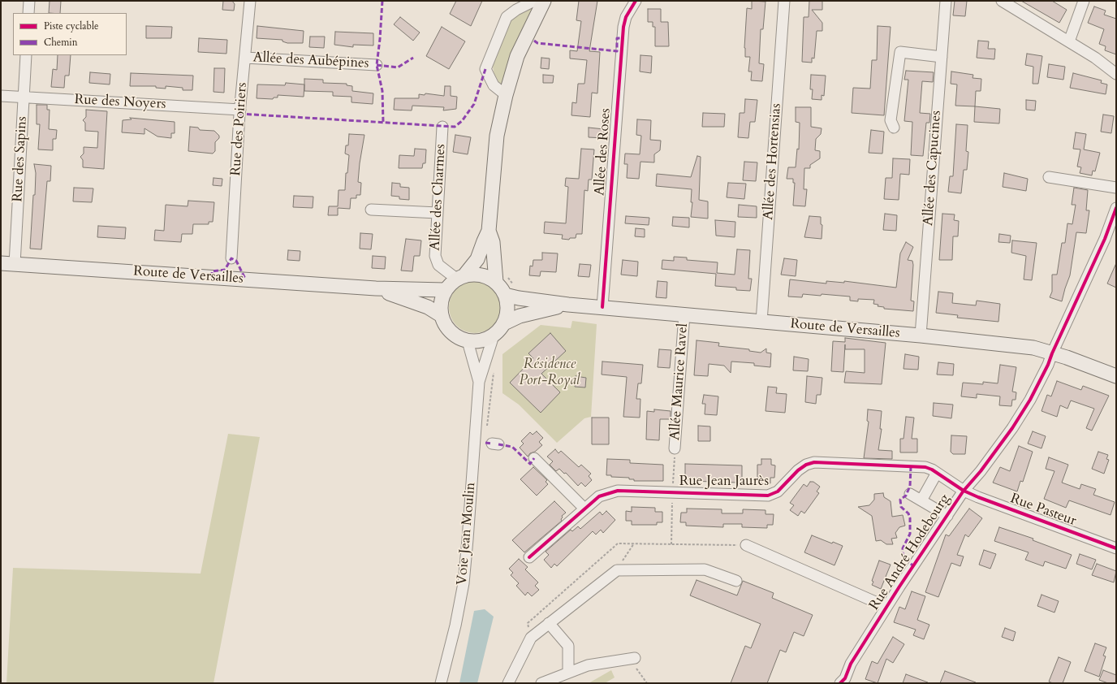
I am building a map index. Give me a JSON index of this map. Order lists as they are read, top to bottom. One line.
{"streets":{"main road":["Route de Versailles"],"street":["Allée des Aubépines","Rue des Noyers","Rue des Poiriers","Allée des Roses","Rue des Sapins","Allée des Hortensias","Allée des Capucines","Allée des Charmes","Allée Maurice Ravel","Rue Jean Jaurès","Rue Pasteur","Voie Jean Moulin","Rue André Hodebourg"]},"crossings":[["Allée des Aubépines","Rue des Poiriers"],["Rue des Noyers","Rue des Poiriers"],["Rue des Noyers","Rue des Sapins"],["Allée des Roses","Route de Versailles"],["Rue des Sapins","Route de Versailles"],["Allée des Hortensias","Route de Versailles"],["Allée des Capucines","Route de Versailles"],["Allée des Charmes","Route de Versailles"],["Allée des Charmes","Voie Jean Moulin"],["Route de Versailles","Allée Maurice Ravel"],["Route de Versailles","Voie Jean Moulin"],["Route de Versailles","Rue André Hodebourg"],["Rue Jean Jaurès","Rue Pasteur"],["Rue Jean Jaurès","Rue André Hodebourg"],["Rue Pasteur","Rue André Hodebourg"]],"parks":["Résidence Port-Royal"],"legend":["Piste cyclable","Chemin"]}
